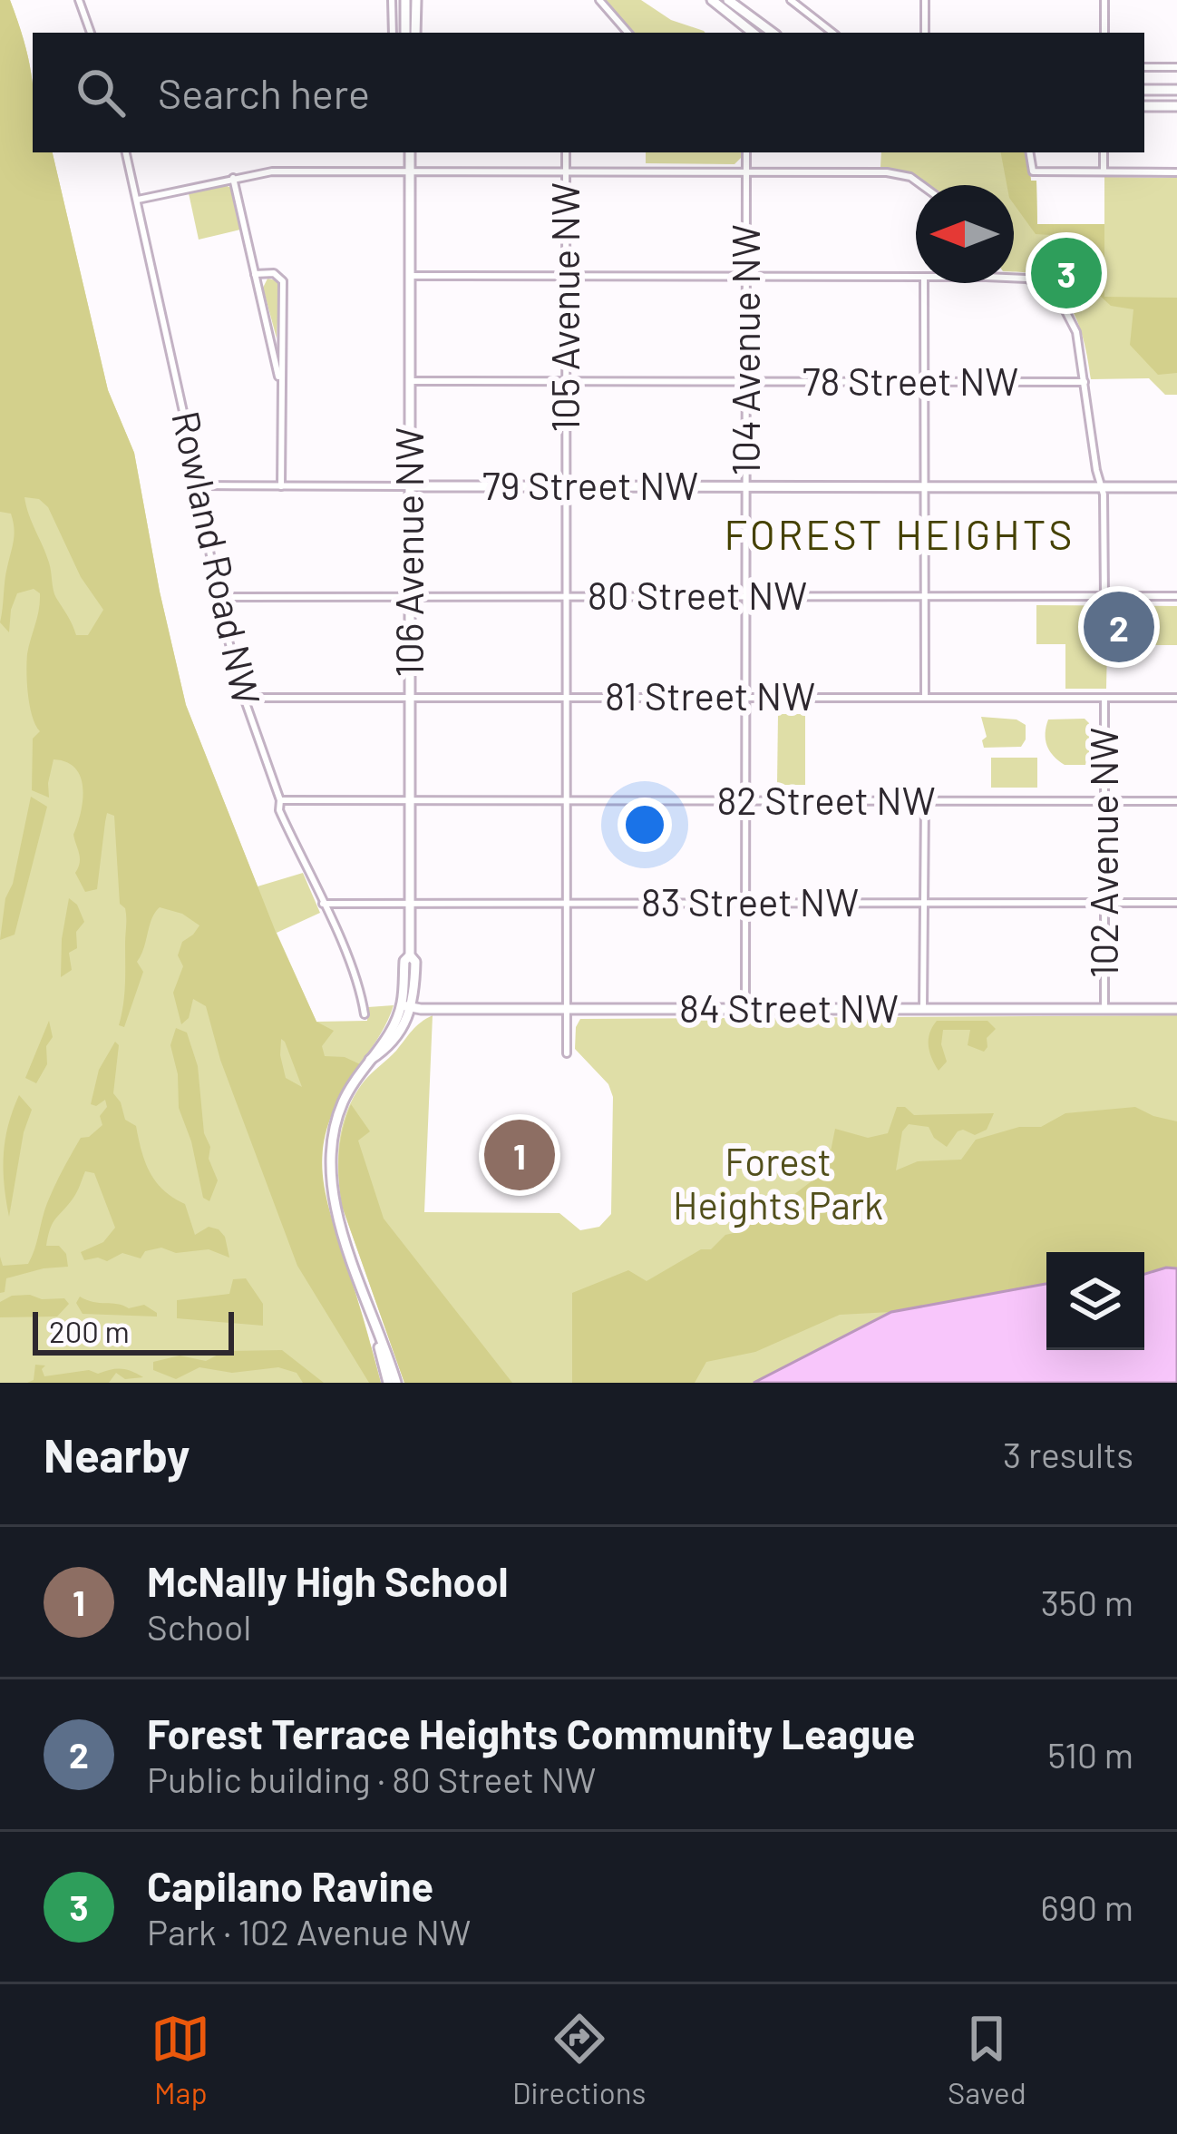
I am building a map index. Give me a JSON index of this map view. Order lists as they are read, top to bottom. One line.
{"streets":{"main road":["79 Street NW","106 Avenue NW","84 Street NW"],"street":["105 Avenue NW","104 Avenue NW","78 Street NW","Rowland Road NW","80 Street NW","81 Street NW","82 Street NW","102 Avenue NW","83 Street NW"]},"crossings":[["105 Avenue NW","78 Street NW"],["105 Avenue NW","79 Street NW"],["105 Avenue NW","80 Street NW"],["105 Avenue NW","81 Street NW"],["105 Avenue NW","82 Street NW"],["105 Avenue NW","83 Street NW"],["105 Avenue NW","84 Street NW"],["104 Avenue NW","78 Street NW"],["104 Avenue NW","79 Street NW"],["104 Avenue NW","80 Street NW"],["104 Avenue NW","81 Street NW"],["104 Avenue NW","82 Street NW"],["104 Avenue NW","83 Street NW"],["104 Avenue NW","84 Street NW"],["78 Street NW","106 Avenue NW"],["79 Street NW","106 Avenue NW"],["79 Street NW","Rowland Road NW"],["106 Avenue NW","80 Street NW"],["106 Avenue NW","81 Street NW"],["106 Avenue NW","82 Street NW"],["106 Avenue NW","83 Street NW"],["106 Avenue NW","84 Street NW"],["Rowland Road NW","80 Street NW"],["Rowland Road NW","81 Street NW"],["Rowland Road NW","82 Street NW"],["Rowland Road NW","83 Street NW"],["81 Street NW","102 Avenue NW"],["82 Street NW","102 Avenue NW"],["102 Avenue NW","83 Street NW"],["102 Avenue NW","84 Street NW"]],"districts":["FOREST HEIGHTS"],"parks":["Forest Heights Park"],"scale_bar":"200 m","north":"left","page":{"search":"Search here","pins":["3","2","1"],"scale":"200 m","heading":["Nearby","3 results"],"list":[{"mark":"1","name":"McNally High School","note":"School","value":"350 m"},{"mark":"2","name":"Forest Terrace Heights Community League","note":"Public building · 80 Street NW","value":"510 m"},{"mark":"3","name":"Capilano Ravine","note":"Park · 102 Avenue NW","value":"690 m"}],"nav":["Map","Directions","Saved"]}}
